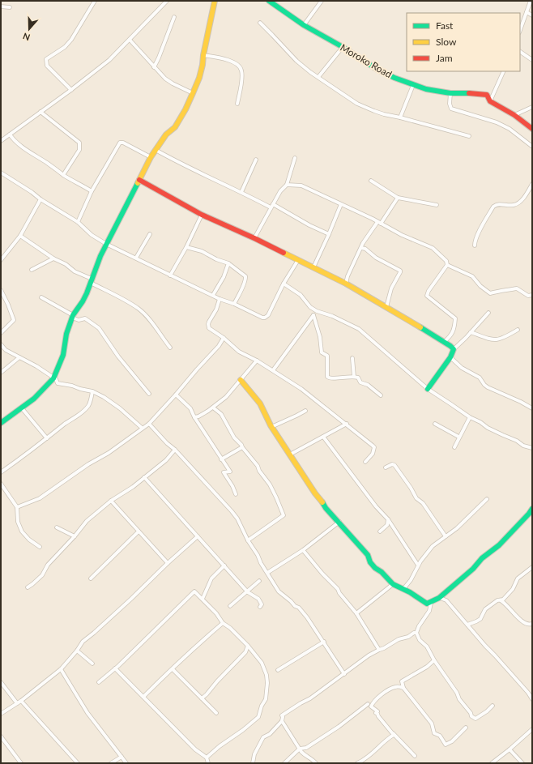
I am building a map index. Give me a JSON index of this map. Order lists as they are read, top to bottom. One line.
{"streets":{"street":["Moroko Road"]},"legend":["Fast","Slow","Jam"],"north":"bottom"}
